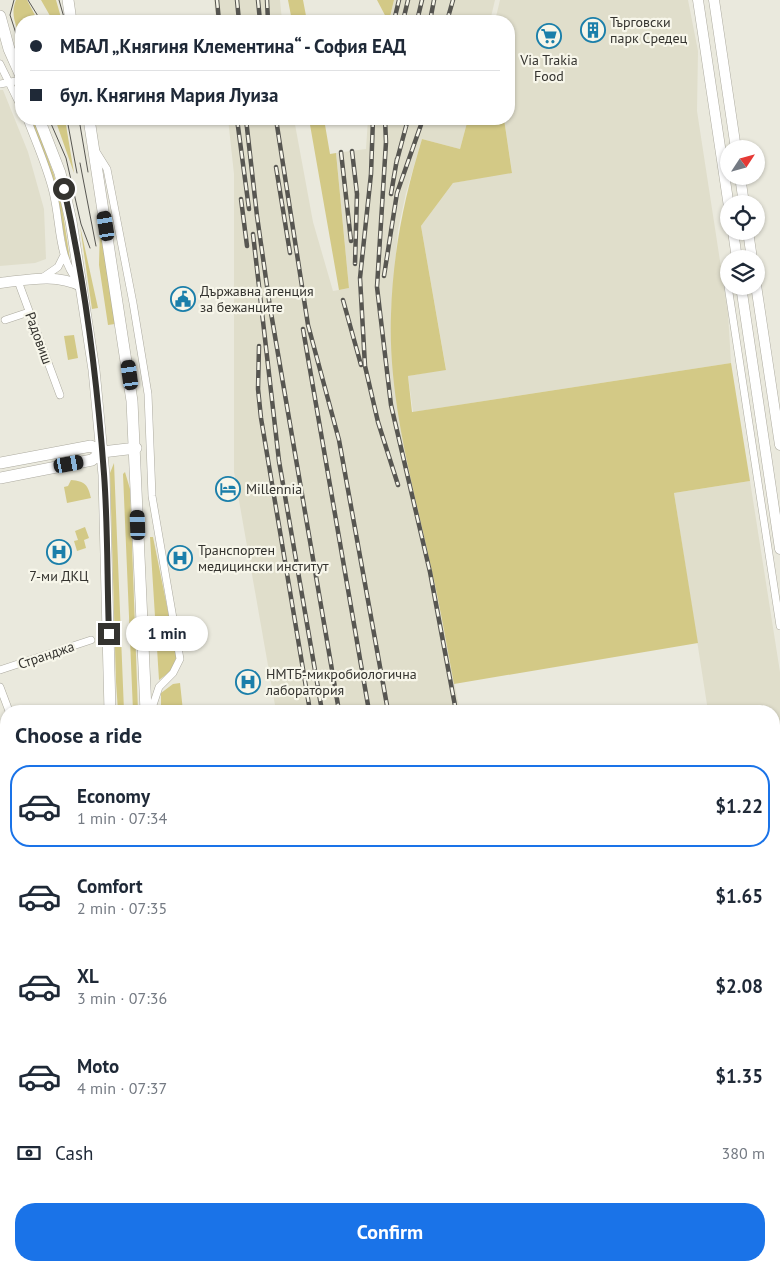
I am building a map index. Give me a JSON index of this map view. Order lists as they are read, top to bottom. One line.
{"streets":{"street":["Радовиш","Странджа"]},"places":{"building":["Търговски парк Средец"],"supermarket":["Via Trakia Food"],"public building":["Държавна агенция за бежанците"],"hotel":["Millennia"],"hospital":["7-ми ДКЦ","Транспортен медицински институт","НМТБ-микробиологична лаборатория"]},"north":"top right","page":{"banner":["МБАЛ „Княгиня Клементина“ - София ЕАД","бул. Княгиня Мария Луиза"],"bubble":"1 min","heading":"Choose a ride","list":[{"name":"Economy","note":"1 min · 07:34","value":"$1.22"},{"name":"Comfort","note":"2 min · 07:35","value":"$1.65"},{"name":"XL","note":"3 min · 07:36","value":"$2.08"},{"name":"Moto","note":"4 min · 07:37","value":"$1.35"}],"pay":["Cash","380 m"],"buttons":"Confirm"}}
